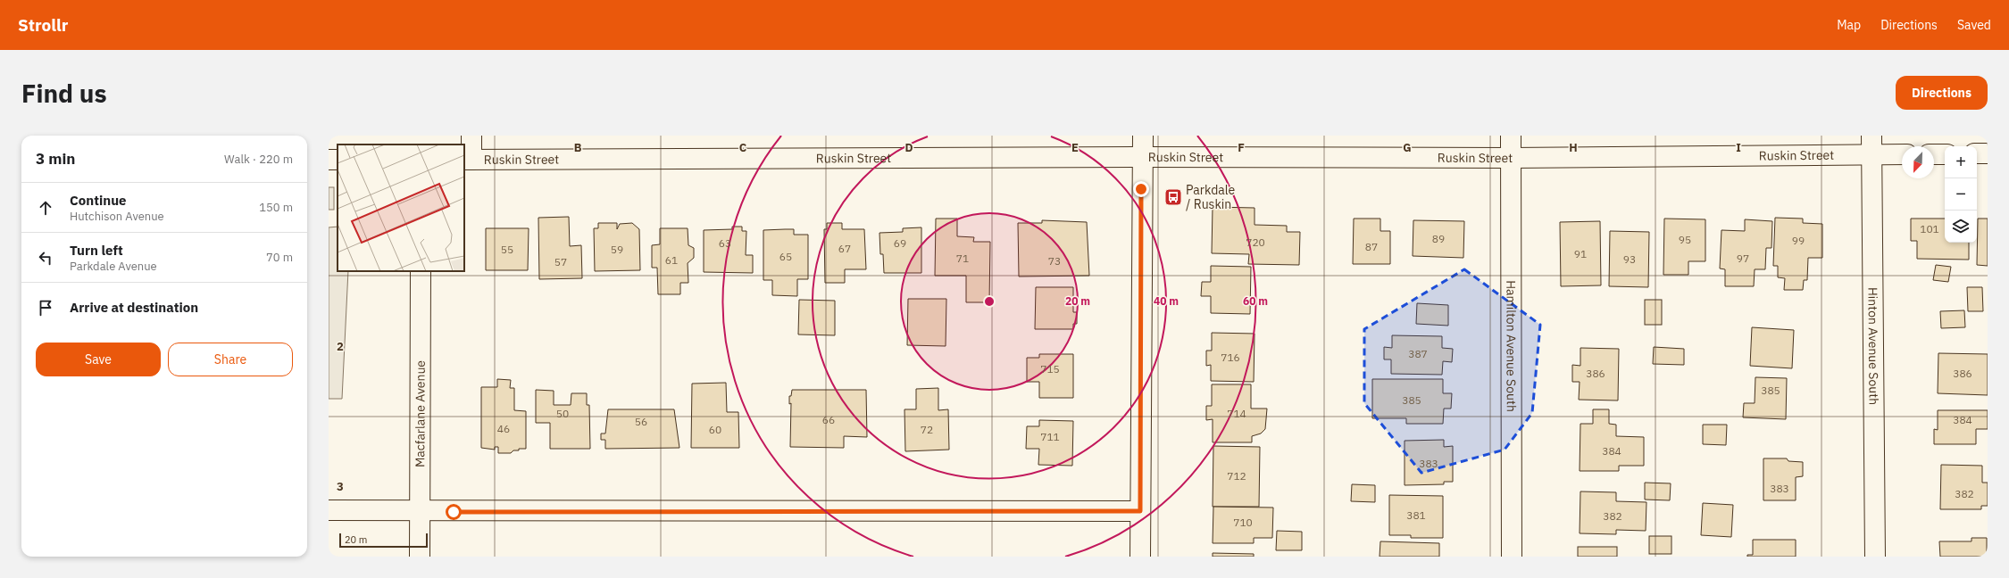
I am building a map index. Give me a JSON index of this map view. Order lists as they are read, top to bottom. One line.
{"streets":{"street":["Ruskin Street","Hamilton Avenue South","Hinton Avenue South","Macfarlane Avenue"]},"crossings":[["Ruskin Street","Hamilton Avenue South"],["Ruskin Street","Hinton Avenue South"]],"places":{"bus stop":["Parkdale / Ruskin"]},"house_numbers":["101","89","95","99","720","63","69","87","67","55","59","91","65","71","97","93","61","73","57","387","716","715","386","386","385","385","50","714","66","384","56","46","60","72","711","384","383","712","383","382","381","382","710"],"scale_bar":"20 m","north":"bottom left","page":{"header":"Strollr","nav":["Map","Directions","Saved"],"buttons":["Directions",["Save","Share"]],"title":"Find us","heading":["3 min","Walk · 220 m"],"map_buttons":["+","−"],"list":[["Continue","Hutchison Avenue","150 m"],["Turn left","Parkdale Avenue","70 m"],"Arrive at destination"],"scale":"20 m"},"grid":{"columns":["B","C","D","E","F","G","H","I"],"rows":["2","3"]},"rings":["20 m","40 m","60 m"]}
